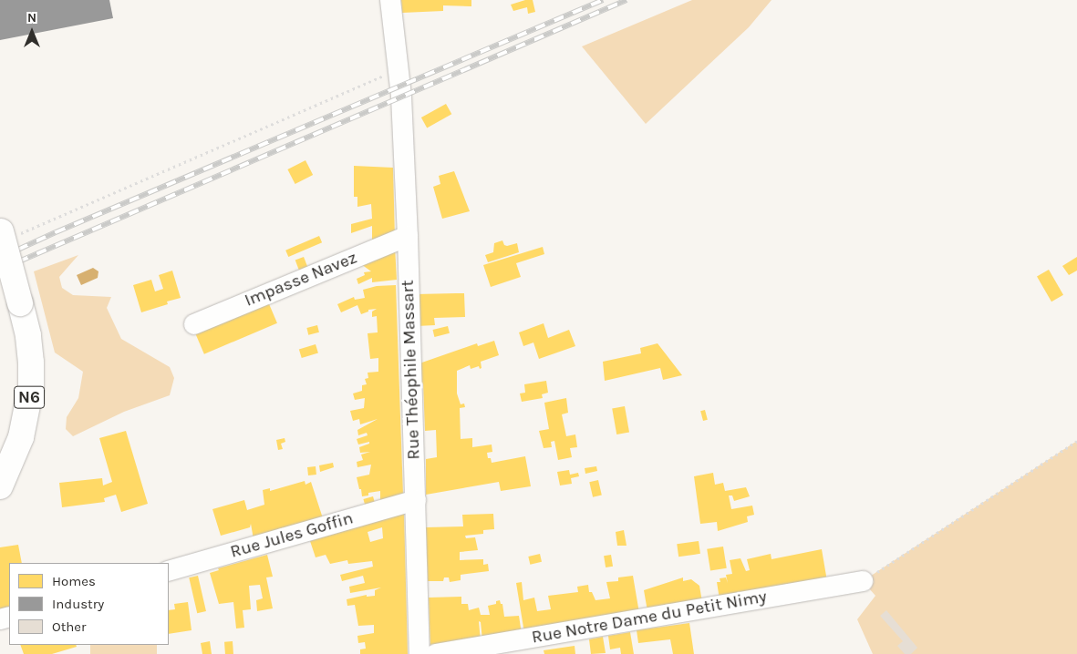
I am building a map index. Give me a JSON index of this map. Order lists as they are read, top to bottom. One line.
{"streets":{"main road":["N6"],"street":["Impasse Navez","Rue Théophile Massart","Rue Jules Goffin","Rue Notre Dame du Petit Nimy"]},"crossings":[["Impasse Navez","Rue Théophile Massart"],["Rue Théophile Massart","Rue Jules Goffin"]],"legend":["Homes","Industry","Other"],"north":"top"}
